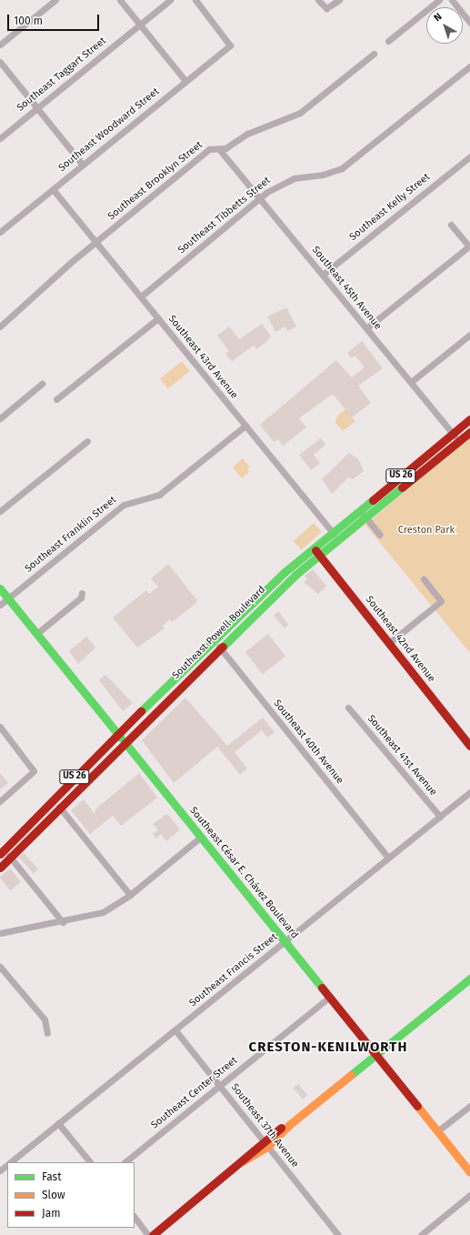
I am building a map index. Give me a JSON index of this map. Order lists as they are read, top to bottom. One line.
{"streets":{"main road":["US 26","Southeast Powell Boulevard","Southeast 42nd Avenue","Southeast César E. Chávez Boulevard"],"street":["Southeast Taggart Street","Southeast Woodward Street","Southeast Brooklyn Street","Southeast Kelly Street","Southeast Tibbetts Street","Southeast 45th Avenue","Southeast 43rd Avenue","Southeast Franklin Street","Southeast 40th Avenue","Southeast 41st Avenue","Southeast Francis Street","Southeast Center Street","Southeast 37th Avenue"]},"crossings":[["Southeast Woodward Street","Southeast 43rd Avenue"],["Southeast Brooklyn Street","Southeast 45th Avenue"],["Southeast Brooklyn Street","Southeast 43rd Avenue"],["Southeast Kelly Street","Southeast 45th Avenue"],["Southeast Tibbetts Street","Southeast 45th Avenue"],["Southeast Tibbetts Street","Southeast 43rd Avenue"],["Southeast 45th Avenue","Southeast Powell Boulevard"],["Southeast 43rd Avenue","Southeast Franklin Street"],["Southeast 43rd Avenue","Southeast Powell Boulevard"],["Southeast Franklin Street","Southeast César E. Chávez Boulevard"],["Southeast Powell Boulevard","Southeast 42nd Avenue"],["Southeast Powell Boulevard","Southeast 40th Avenue"],["Southeast Powell Boulevard","Southeast César E. Chávez Boulevard"],["Southeast 40th Avenue","Southeast Francis Street"],["Southeast 41st Avenue","Southeast Francis Street"],["Southeast César E. Chávez Boulevard","Southeast Francis Street"],["Southeast César E. Chávez Boulevard","Southeast Center Street"],["Southeast Francis Street","Southeast 37th Avenue"],["Southeast Center Street","Southeast 37th Avenue"]],"districts":["CRESTON-KENILWORTH"],"parks":["Creston Park"],"legend":["Fast","Slow","Jam"],"scale_bar":"100 m","north":"top left"}
